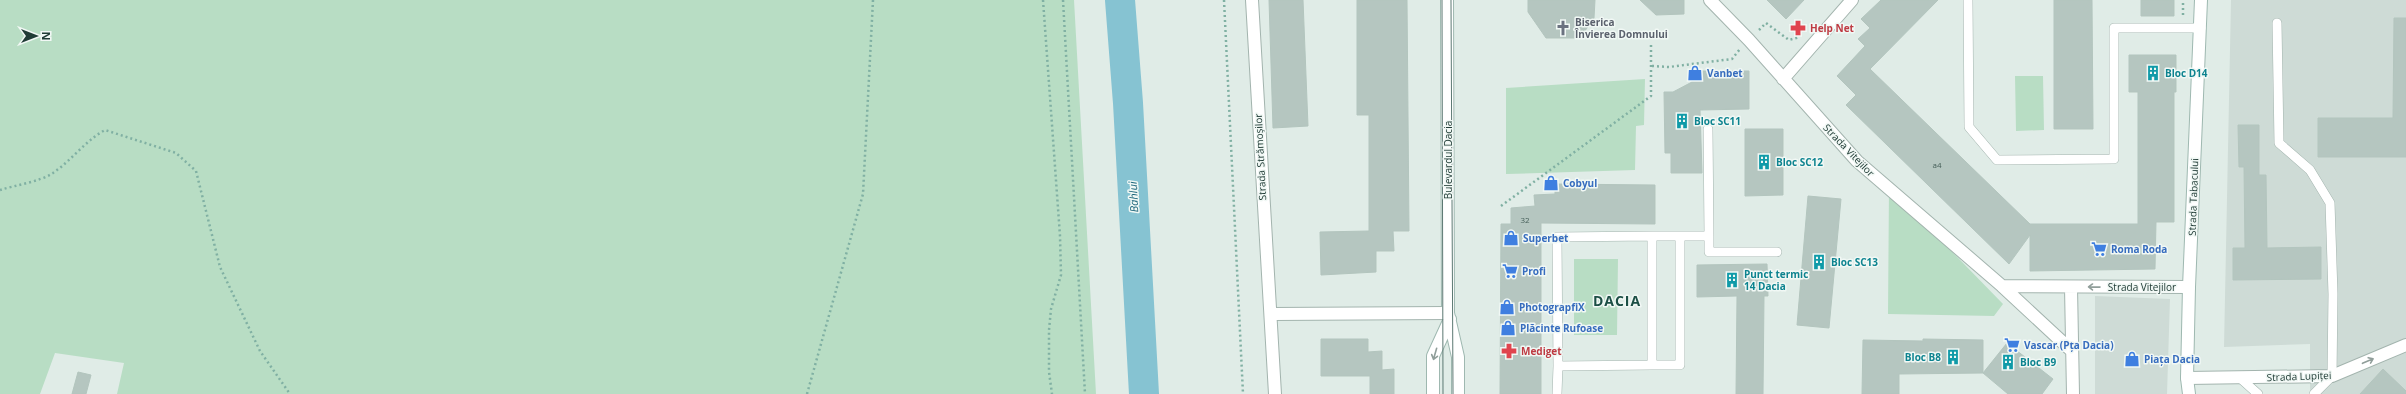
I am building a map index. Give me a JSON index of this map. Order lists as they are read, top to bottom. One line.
{"streets":{"street":["Strada Vitejilor","Strada Strămoșilor","Bulevardul Dacia","Strada Tabacului","Strada Lupiței"]},"crossings":[["Strada Vitejilor","Strada Tabacului"],["Strada Tabacului","Strada Lupiței"]],"one_way":["Strada Lupiței"],"districts":["DACIA"],"water":["Bahlui"],"places":{"church":["Biserica Învierea Domnului"],"pharmacy":["Help Net","Mediget"],"shop":["Vanbet","Cobyul","Superbet","PhotograpfiX","Plăcinte Rufoase","Piața Dacia"],"building":["Bloc D14","Bloc SC11","Bloc SC12","Bloc SC13","Punct termic 14 Dacia","Bloc B8","Bloc B9"],"supermarket":["Roma Roda","Profi","Vascar (Pța Dacia)"]},"house_numbers":["a4","32"],"north":"right"}
